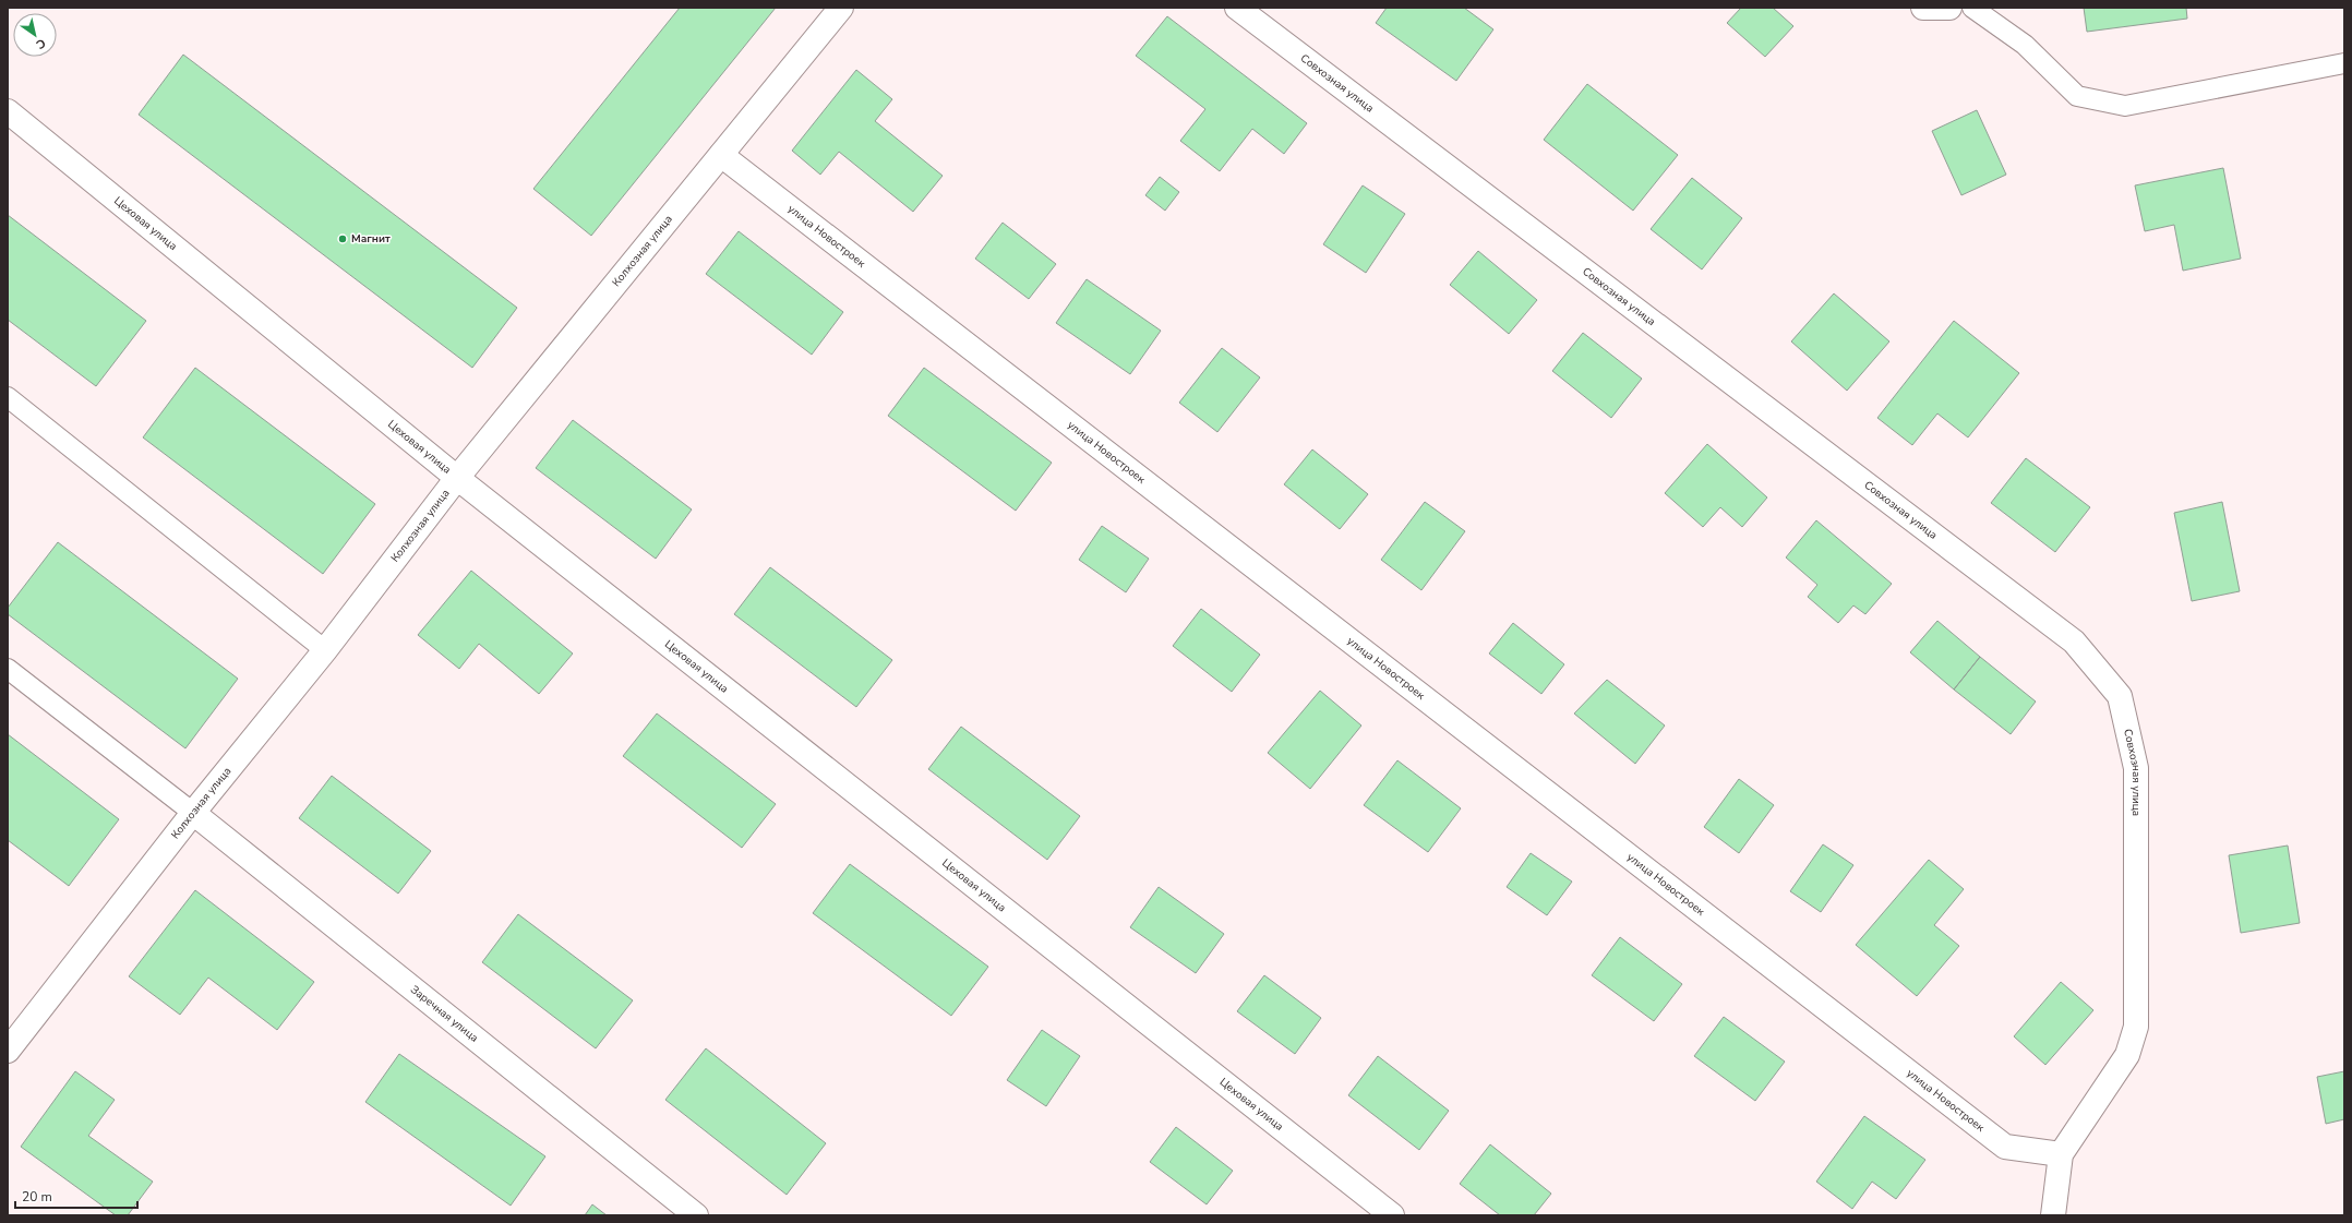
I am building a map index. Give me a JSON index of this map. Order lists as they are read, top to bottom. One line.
{"streets":{"street":["Совхозная улица","Цеховая улица","улица Новостроек","Колхозная улица","Заречная улица"]},"crossings":[["Совхозная улица","улица Новостроек"],["Цеховая улица","Колхозная улица"],["улица Новостроек","Колхозная улица"],["Колхозная улица","Заречная улица"]],"places":["Магнит"],"scale_bar":"20 m","north":"bottom right"}
